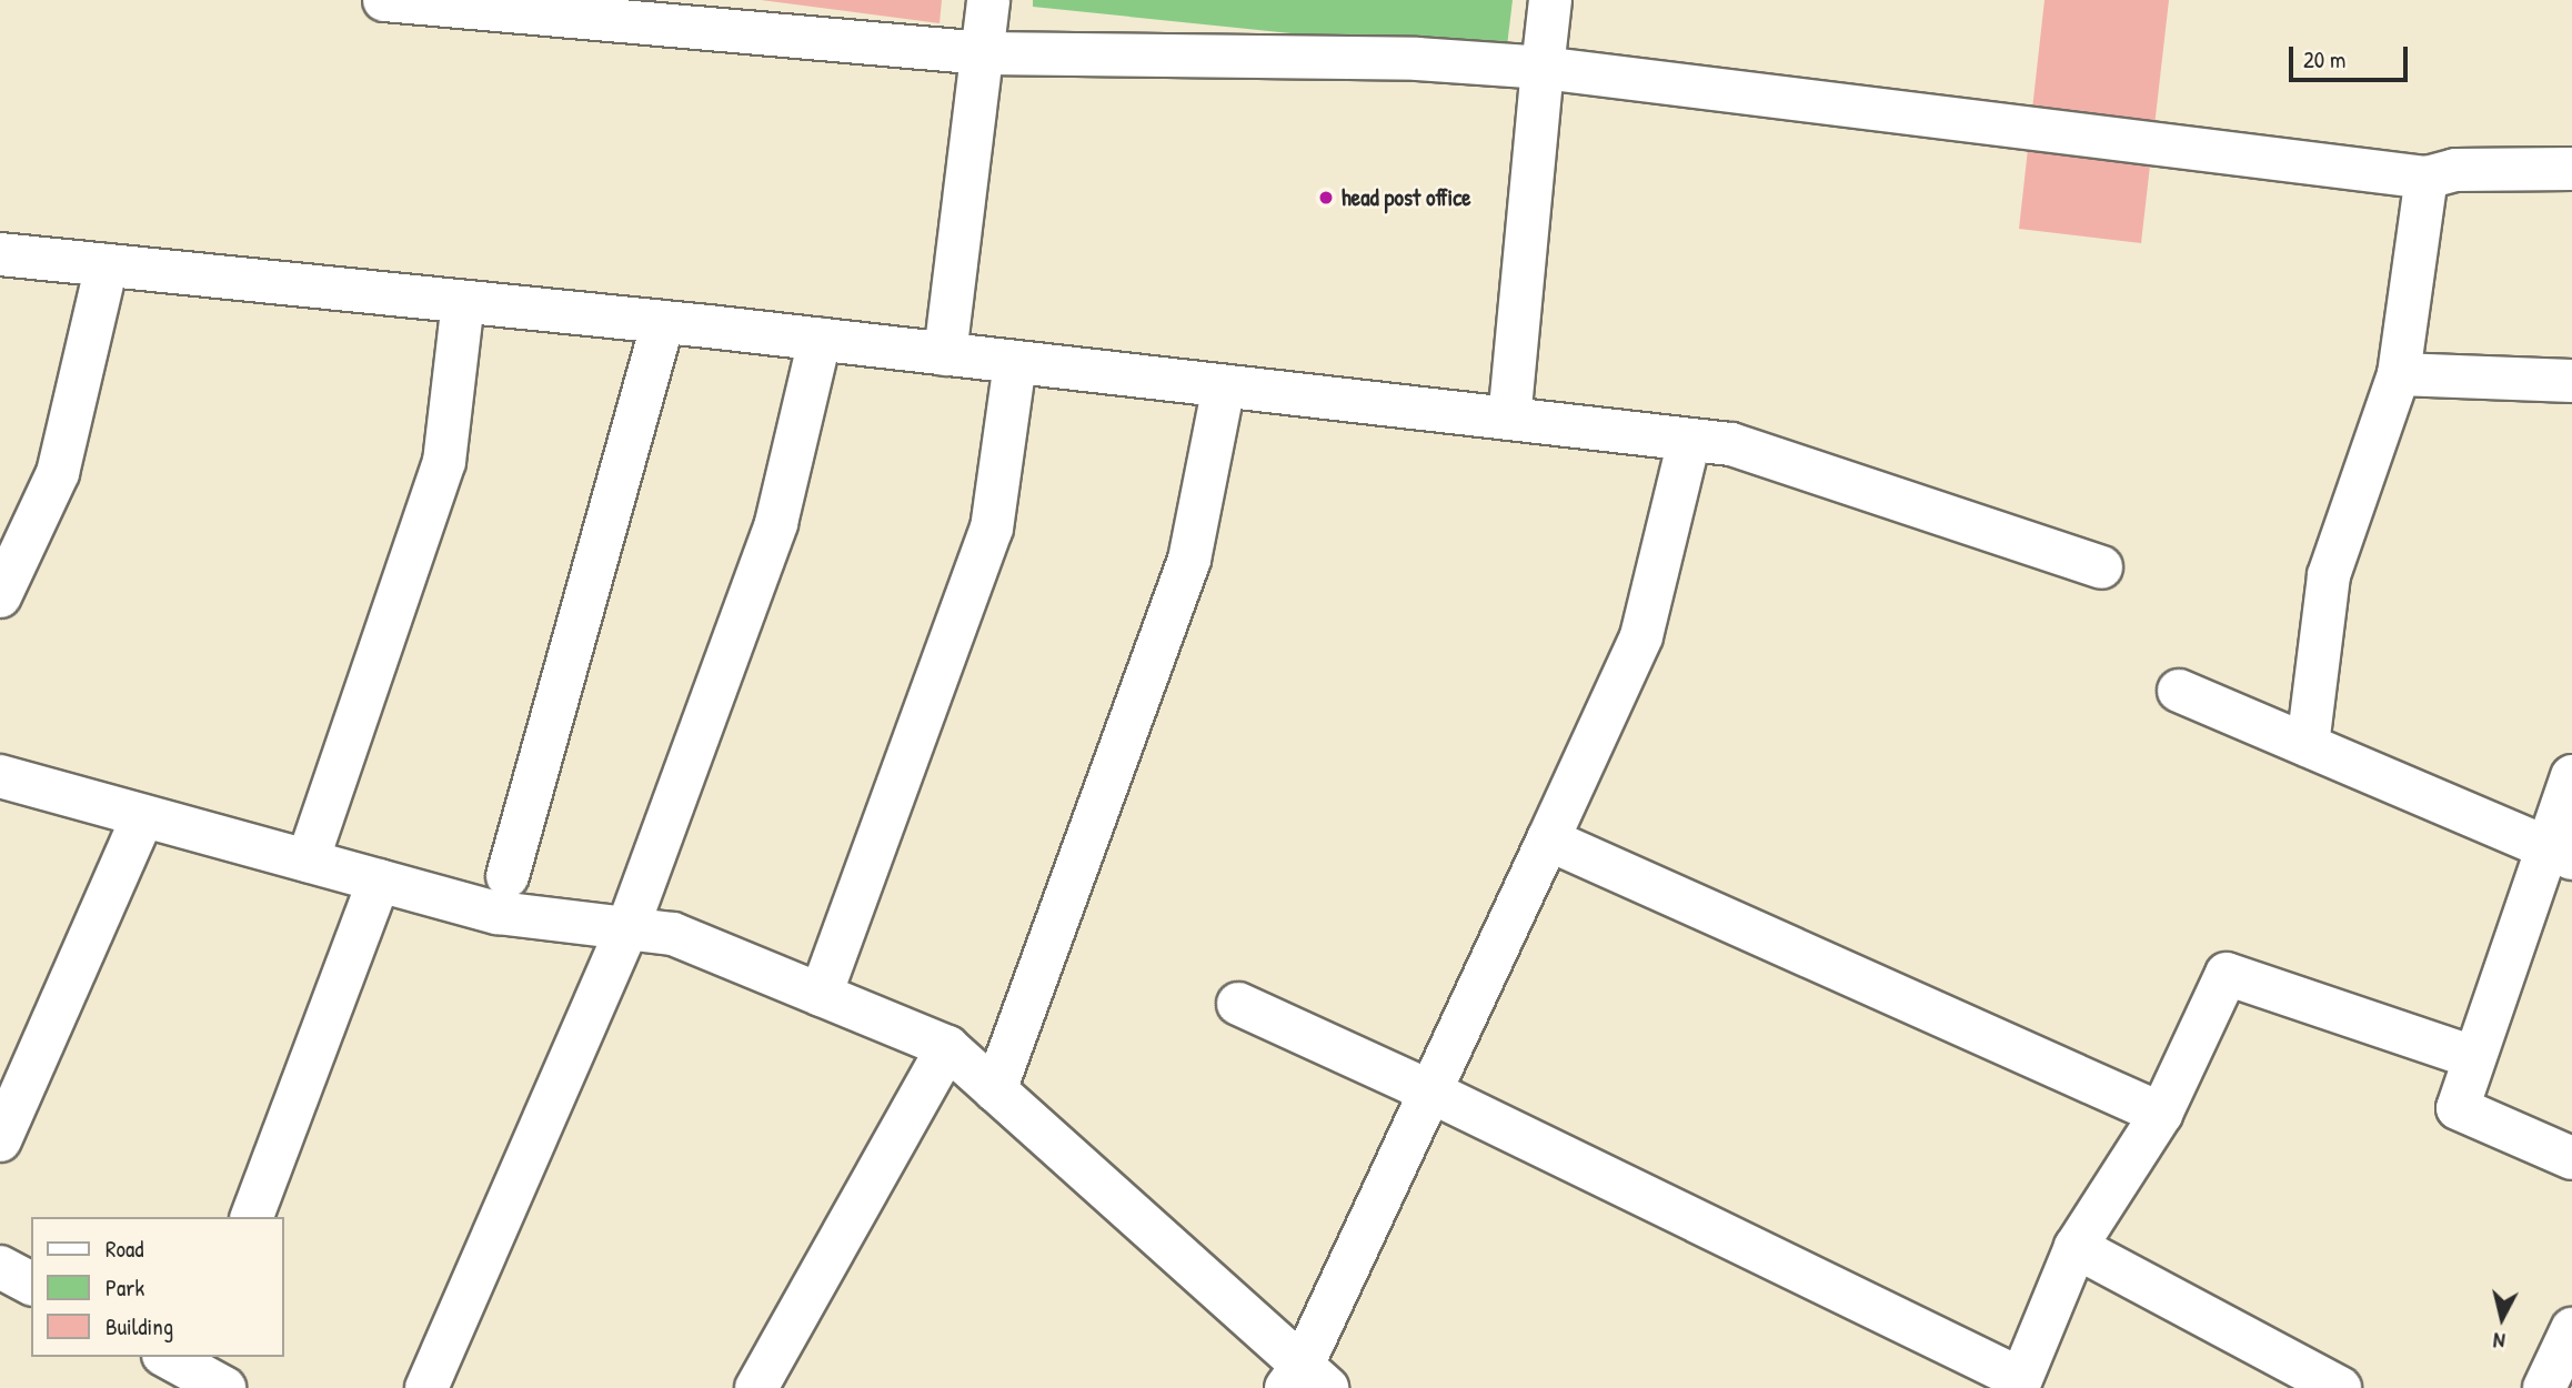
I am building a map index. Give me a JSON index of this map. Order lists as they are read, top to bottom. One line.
{"places":["head post office"],"legend":["Road","Park","Building"],"scale_bar":"20 m","north":"bottom"}
